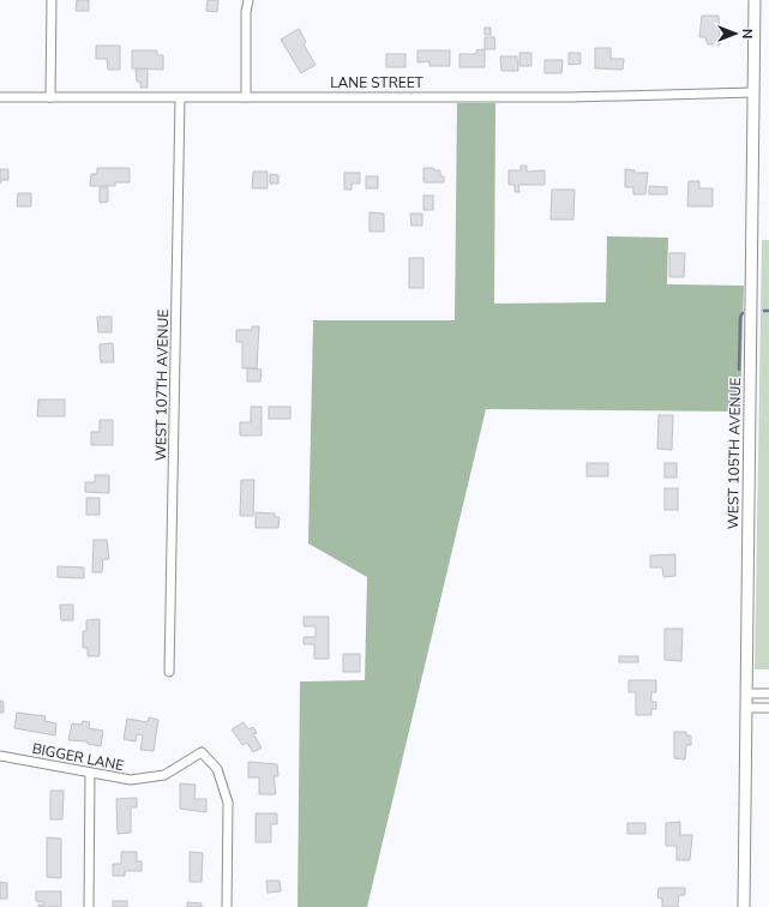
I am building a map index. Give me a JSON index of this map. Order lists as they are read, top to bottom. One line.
{"streets":{"street":["LANE STREET","WEST 107TH AVENUE","WEST 105TH AVENUE","BIGGER LANE"]},"crossings":[["LANE STREET","WEST 107TH AVENUE"],["LANE STREET","WEST 105TH AVENUE"]],"north":"right"}
